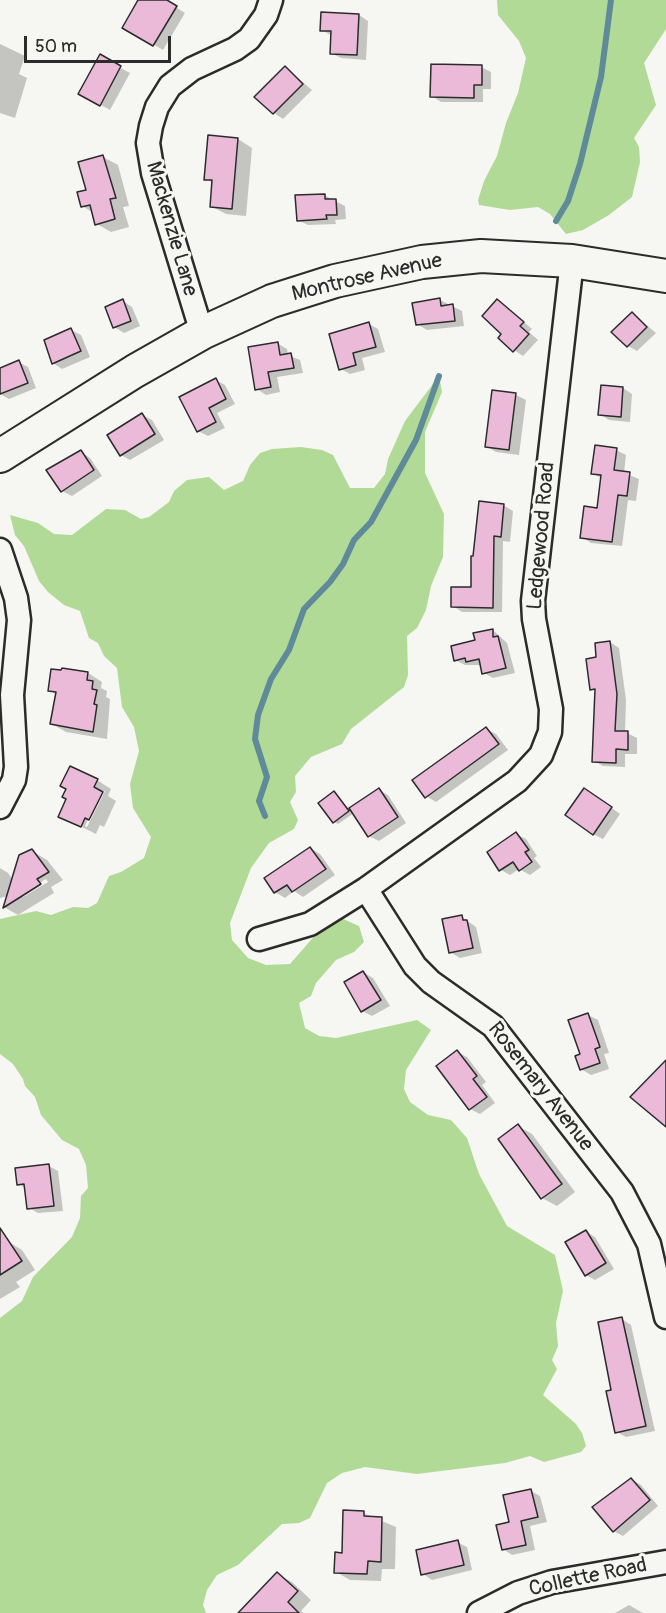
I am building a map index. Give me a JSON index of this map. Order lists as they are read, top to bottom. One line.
{"streets":{"main road":["Montrose Avenue"],"street":["Mackenzie Lane","Ledgewood Road","Rosemary Avenue","Collette Road"]},"crossings":[["Mackenzie Lane","Montrose Avenue"],["Montrose Avenue","Ledgewood Road"],["Ledgewood Road","Rosemary Avenue"]],"scale_bar":"50 m"}
